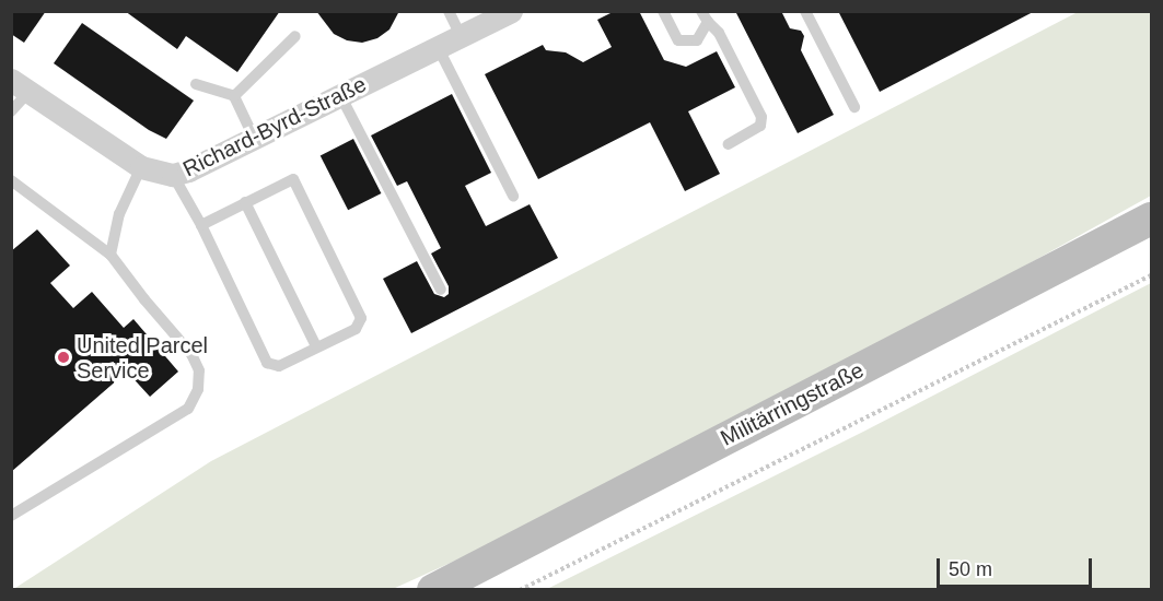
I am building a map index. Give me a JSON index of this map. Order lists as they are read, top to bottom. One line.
{"streets":{"main road":["Militärringstraße"],"street":["Richard-Byrd-Straße"]},"places":["United Parcel Service"],"scale_bar":"50 m"}
